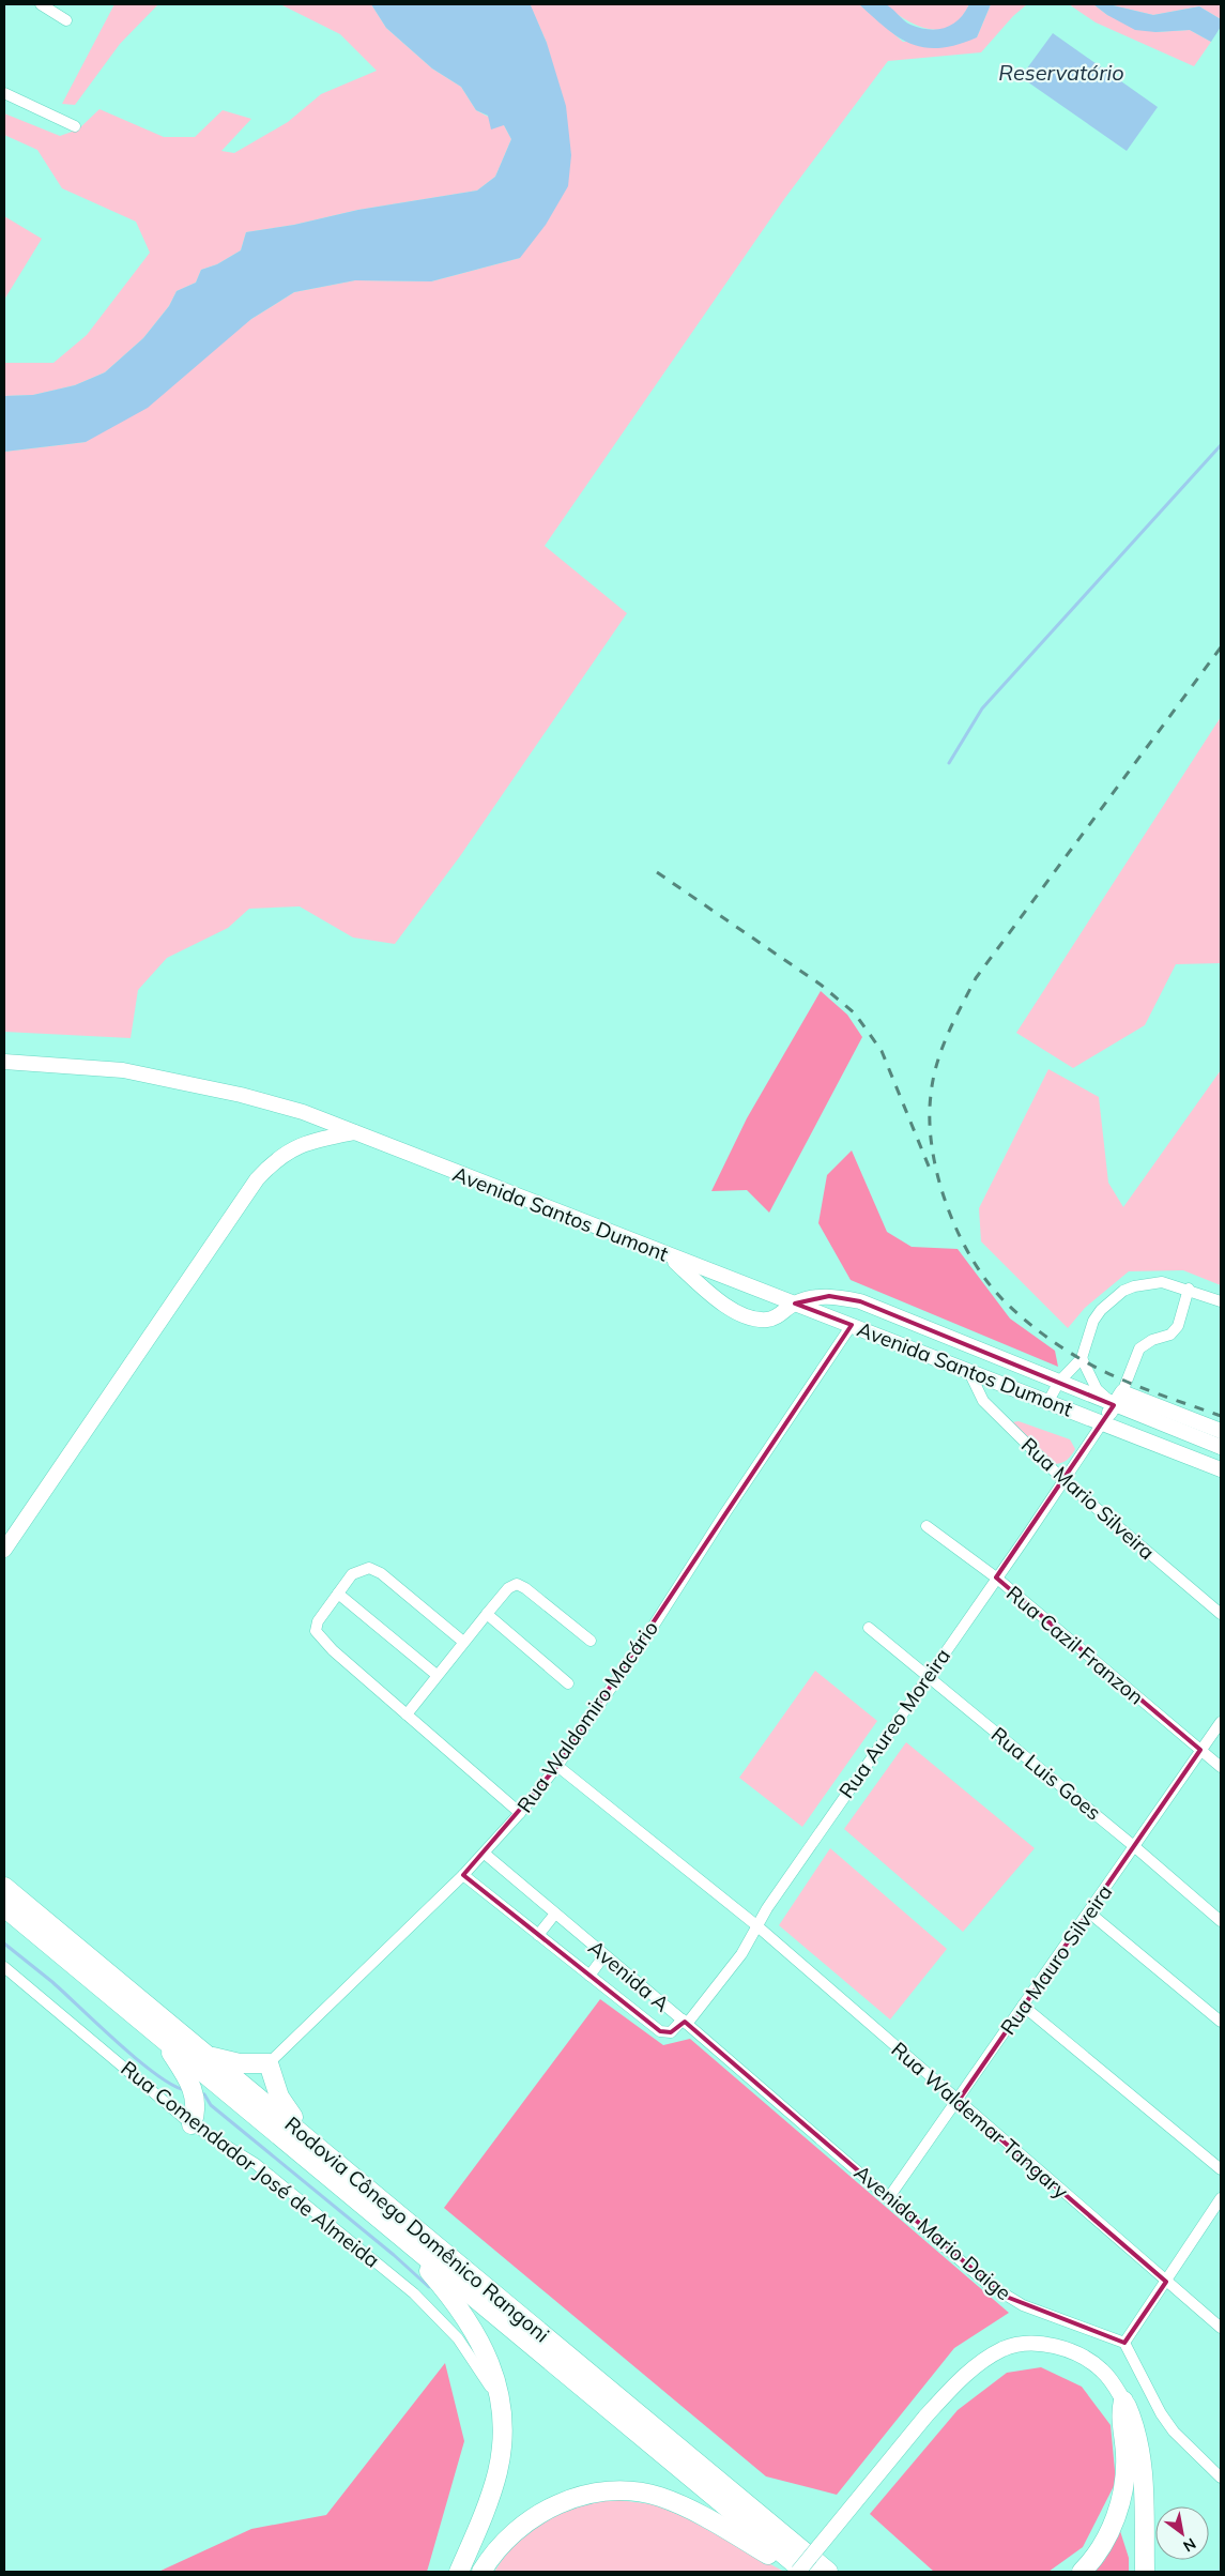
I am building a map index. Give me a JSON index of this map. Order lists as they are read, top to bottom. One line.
{"streets":{"highway":["Rodovia Cônego Domênico Rangoni"],"main road":["Avenida Santos Dumont"],"street":["Rua Mario Silveira","Rua Cazil Franzon","Rua Waldomiro Macário","Rua Aureo Moreira","Rua Luis Goes","Rua Mauro Silveira","Avenida A","Rua Waldemar Tangary","Rua Comendador José de Almeida","Avenida Mario Daige"]},"crossings":[["Avenida Santos Dumont","Rua Mario Silveira"],["Avenida Santos Dumont","Rua Waldomiro Macário"],["Avenida Santos Dumont","Rua Aureo Moreira"],["Rua Mario Silveira","Rua Aureo Moreira"],["Rua Cazil Franzon","Rua Aureo Moreira"],["Rua Cazil Franzon","Rua Mauro Silveira"],["Rua Waldomiro Macário","Avenida A"],["Rua Waldomiro Macário","Rua Waldemar Tangary"],["Rua Aureo Moreira","Rua Luis Goes"],["Rua Aureo Moreira","Avenida A"],["Rua Aureo Moreira","Rua Waldemar Tangary"],["Rua Aureo Moreira","Avenida Mario Daige"],["Rua Luis Goes","Rua Mauro Silveira"],["Rua Mauro Silveira","Rua Waldemar Tangary"],["Rua Mauro Silveira","Avenida Mario Daige"],["Avenida A","Avenida Mario Daige"]],"water":["Reservatório"],"north":"bottom right"}
